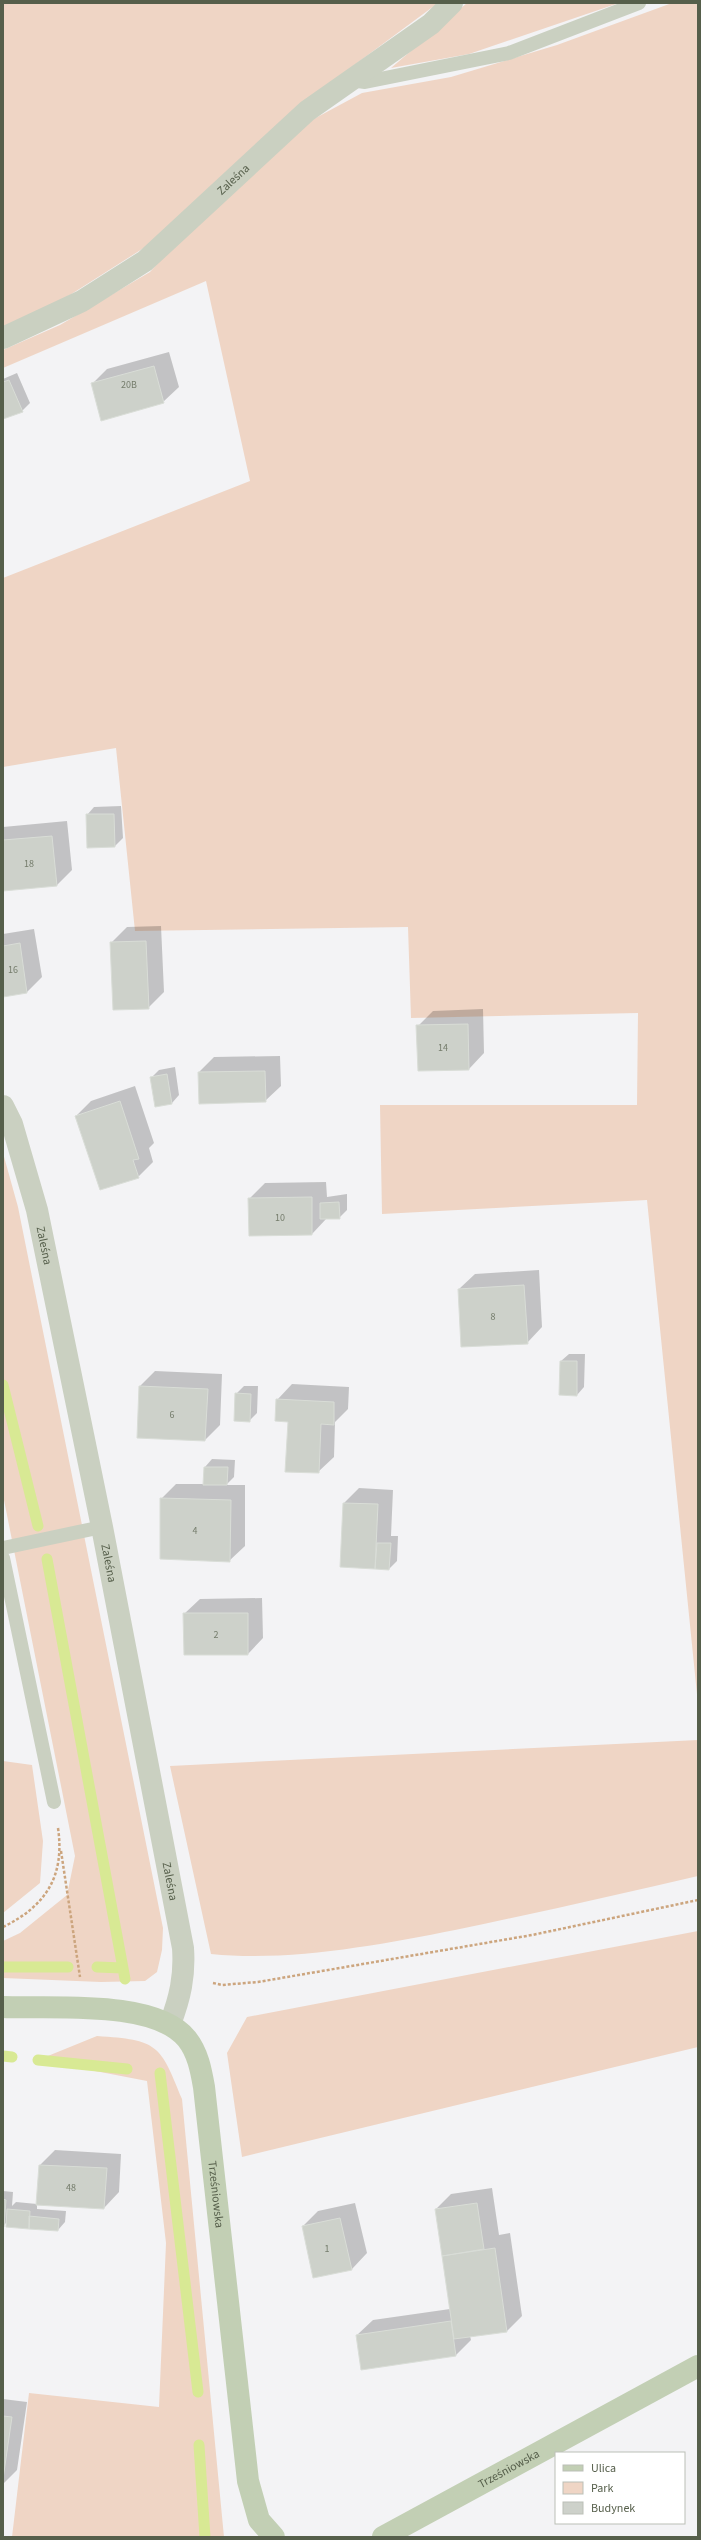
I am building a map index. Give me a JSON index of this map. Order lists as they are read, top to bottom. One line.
{"streets":{"main road":["Trześniowska"],"street":["Zaleśna"]},"crossings":[["Zaleśna","Trześniowska"]],"house_numbers":["20B","18","16","14","10","8","6","4","2","48","1"],"legend":["Ulica","Park","Budynek"]}
